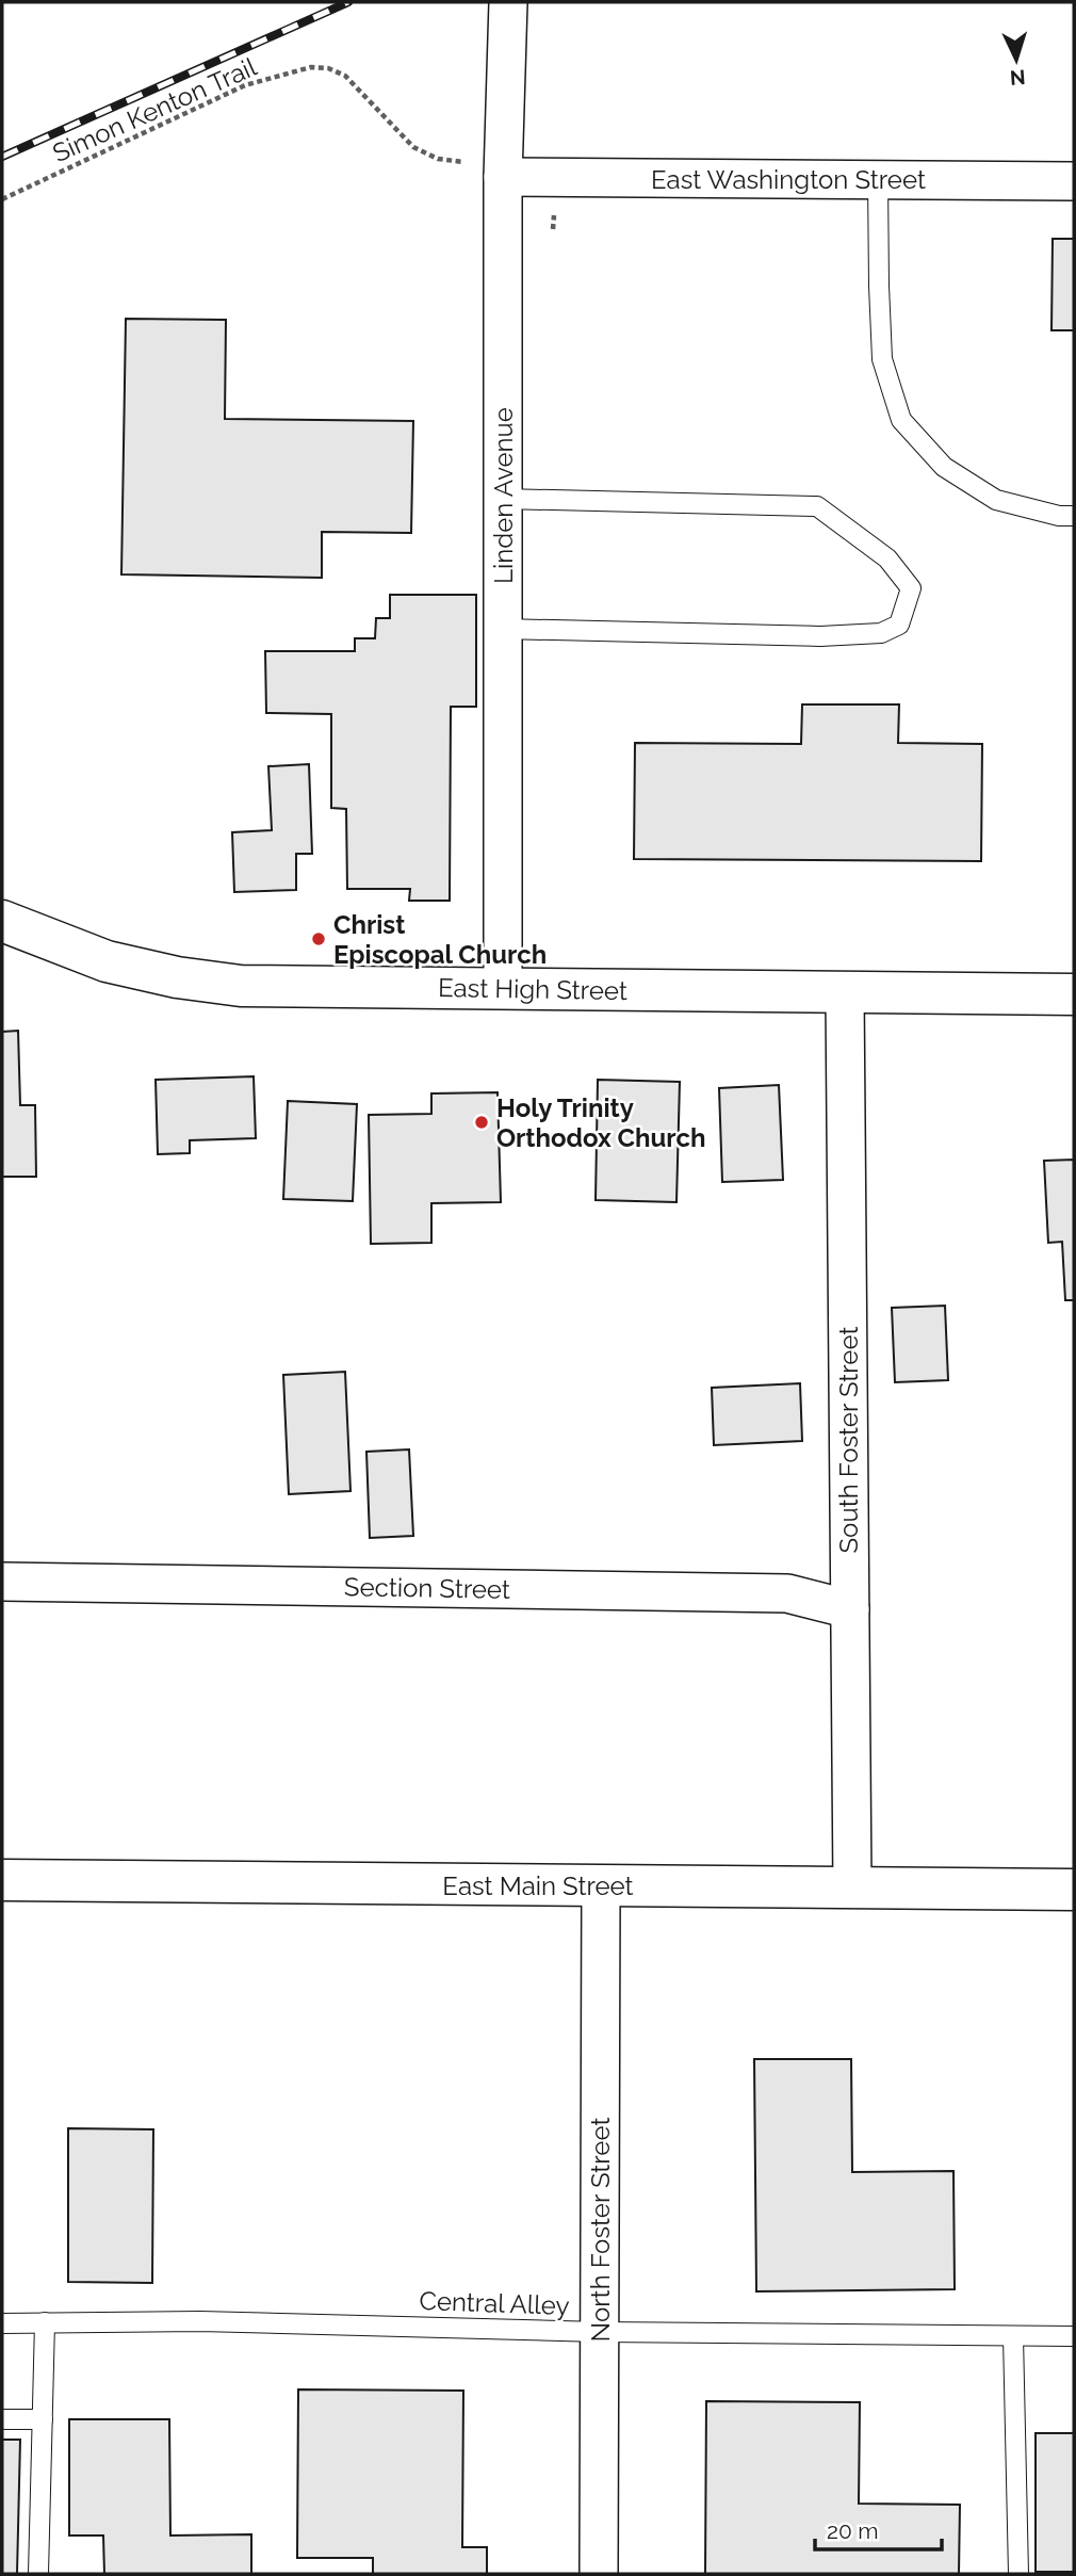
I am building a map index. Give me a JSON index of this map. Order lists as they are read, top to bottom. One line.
{"streets":{"street":["East Washington Street","Linden Avenue","East High Street","South Foster Street","Section Street","East Main Street","North Foster Street"],"lane":["Central Alley"],"path":["Simon Kenton Trail"]},"crossings":[["Simon Kenton Trail","East Washington Street"],["Simon Kenton Trail","Linden Avenue"],["East Washington Street","Linden Avenue"],["Linden Avenue","East High Street"],["East High Street","South Foster Street"],["South Foster Street","Section Street"],["South Foster Street","East Main Street"],["East Main Street","North Foster Street"],["North Foster Street","Central Alley"]],"places":["Christ Episcopal Church","Holy Trinity Orthodox Church"],"scale_bar":"20 m","north":"bottom"}
